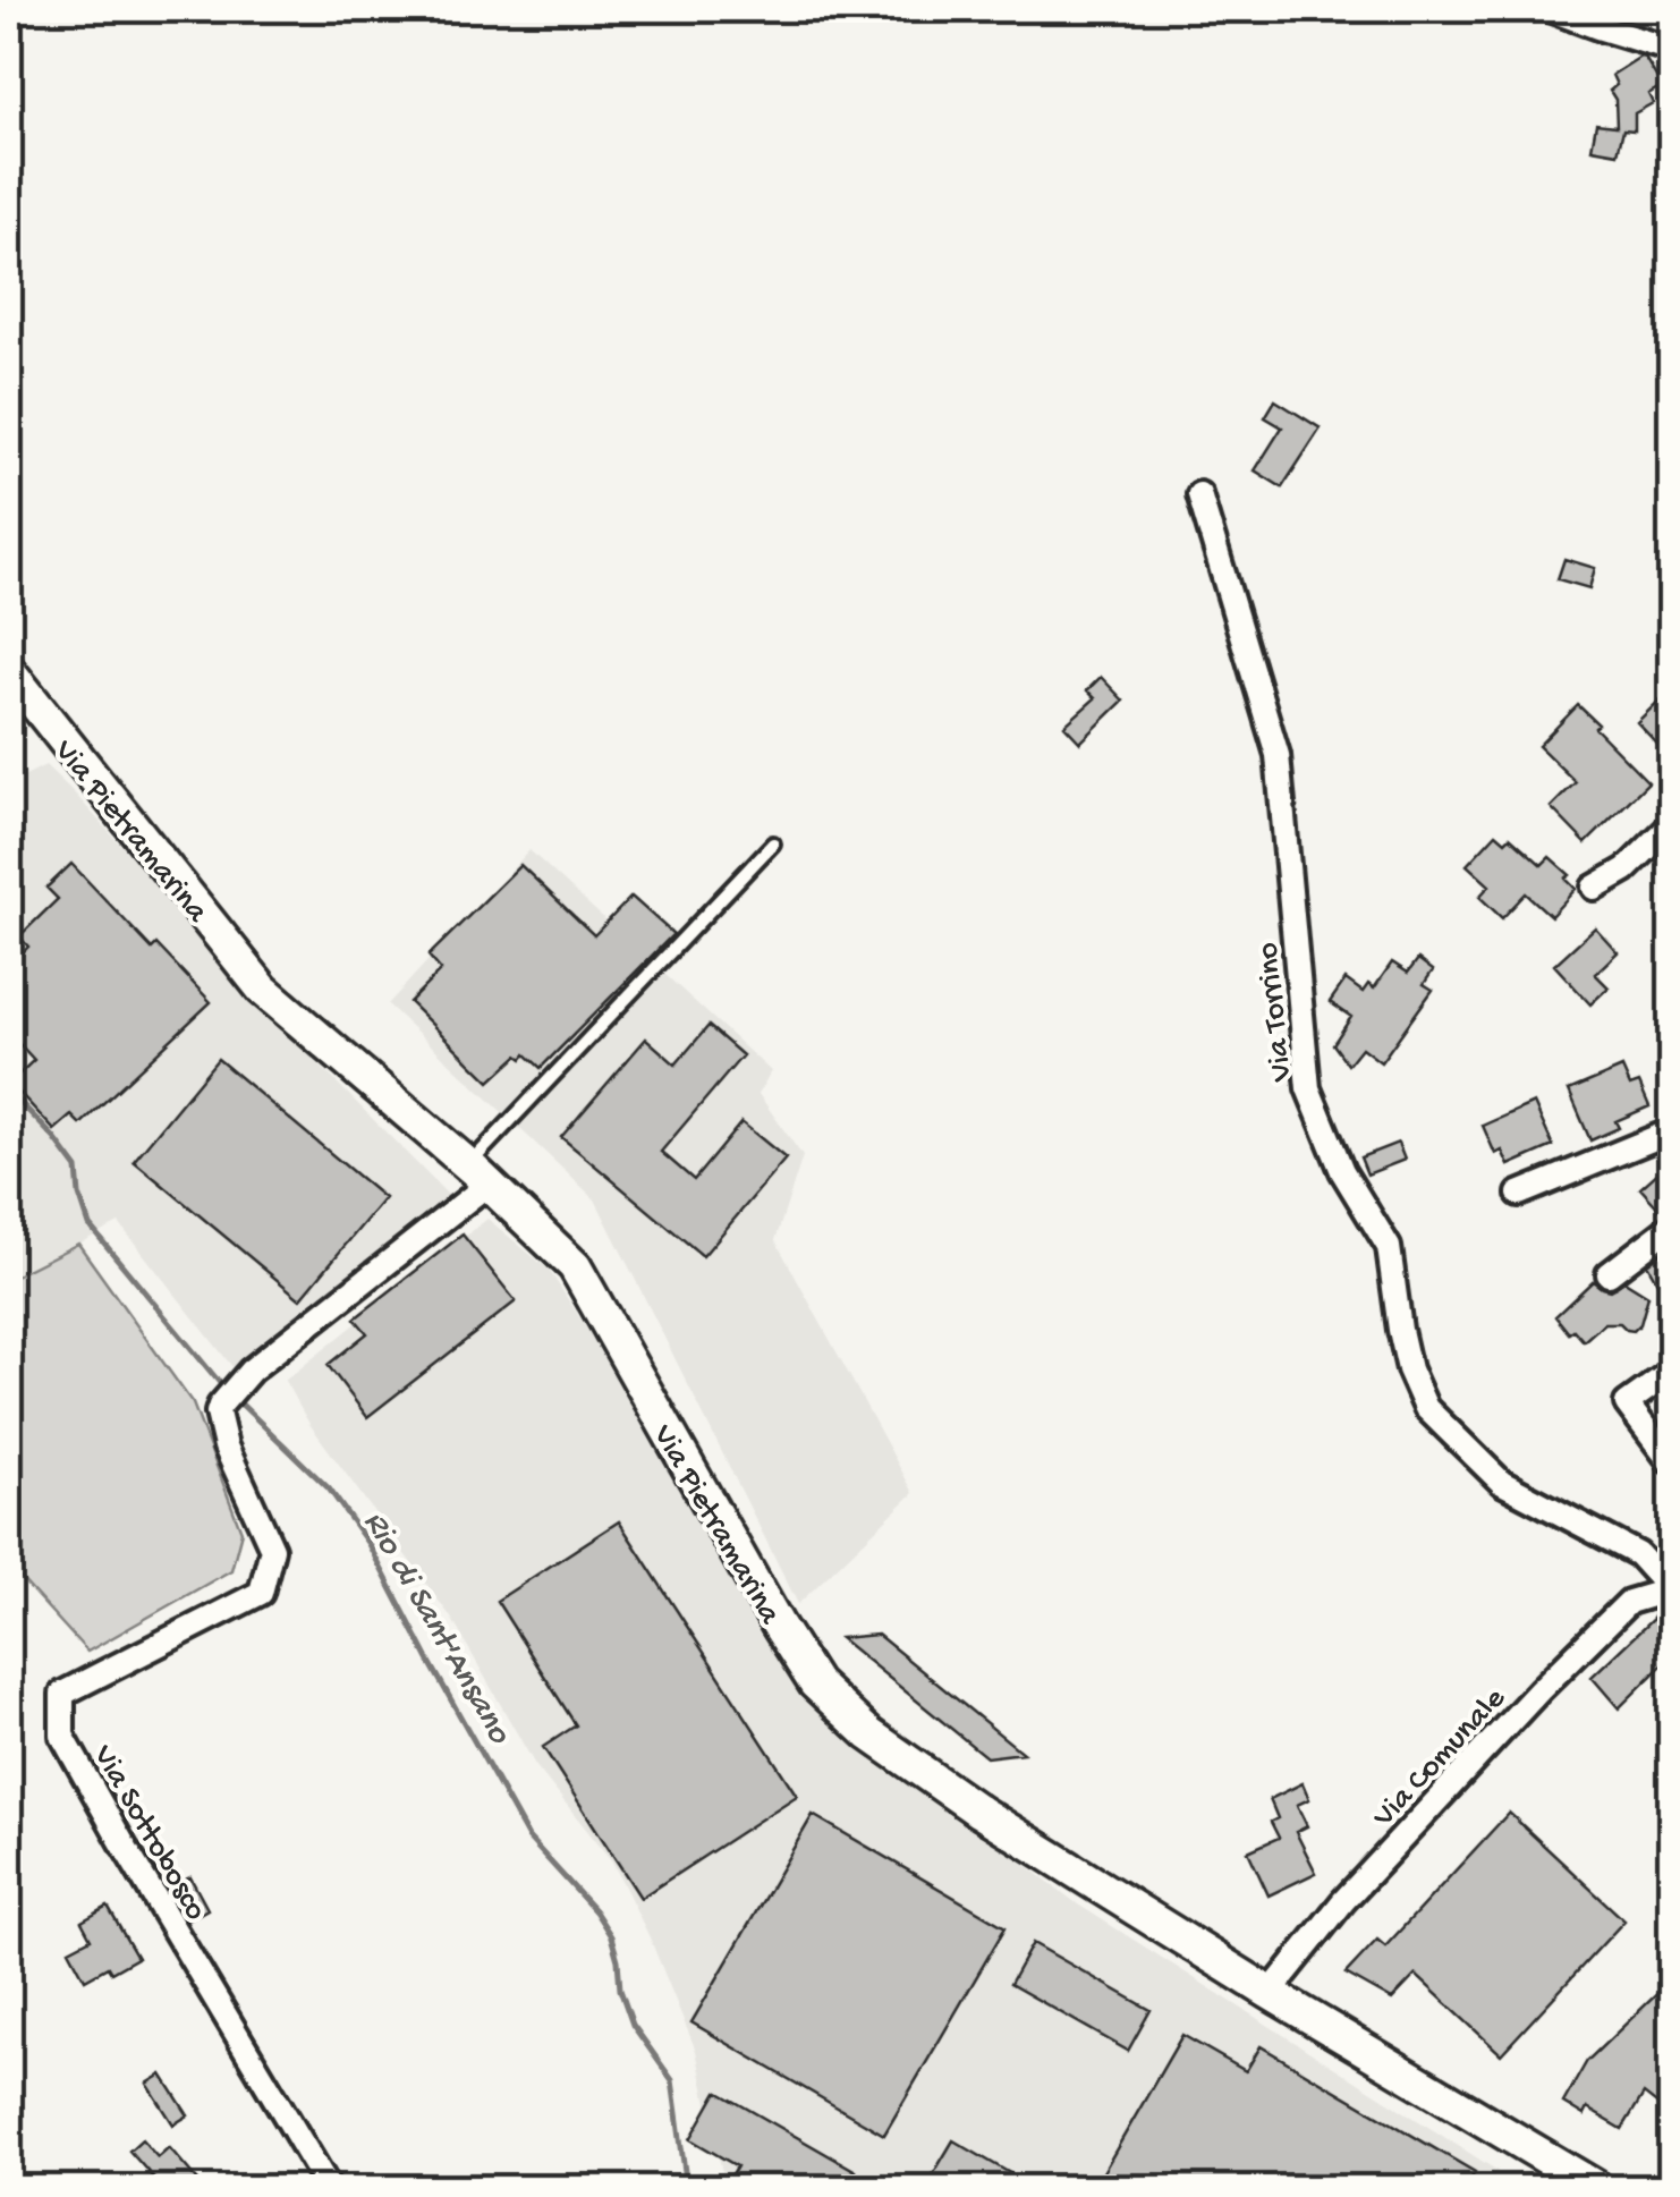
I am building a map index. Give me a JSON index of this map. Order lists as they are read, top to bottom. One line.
{"streets":{"main road":["Via Pietramarina"],"street":["Via Torrino","Via Comunale","Via Sottobosco"]},"crossings":[["Via Pietramarina","Via Comunale"],["Via Pietramarina","Via Sottobosco"],["Via Torrino","Via Comunale"]],"water":["Rio di Sant'Ansano"]}
